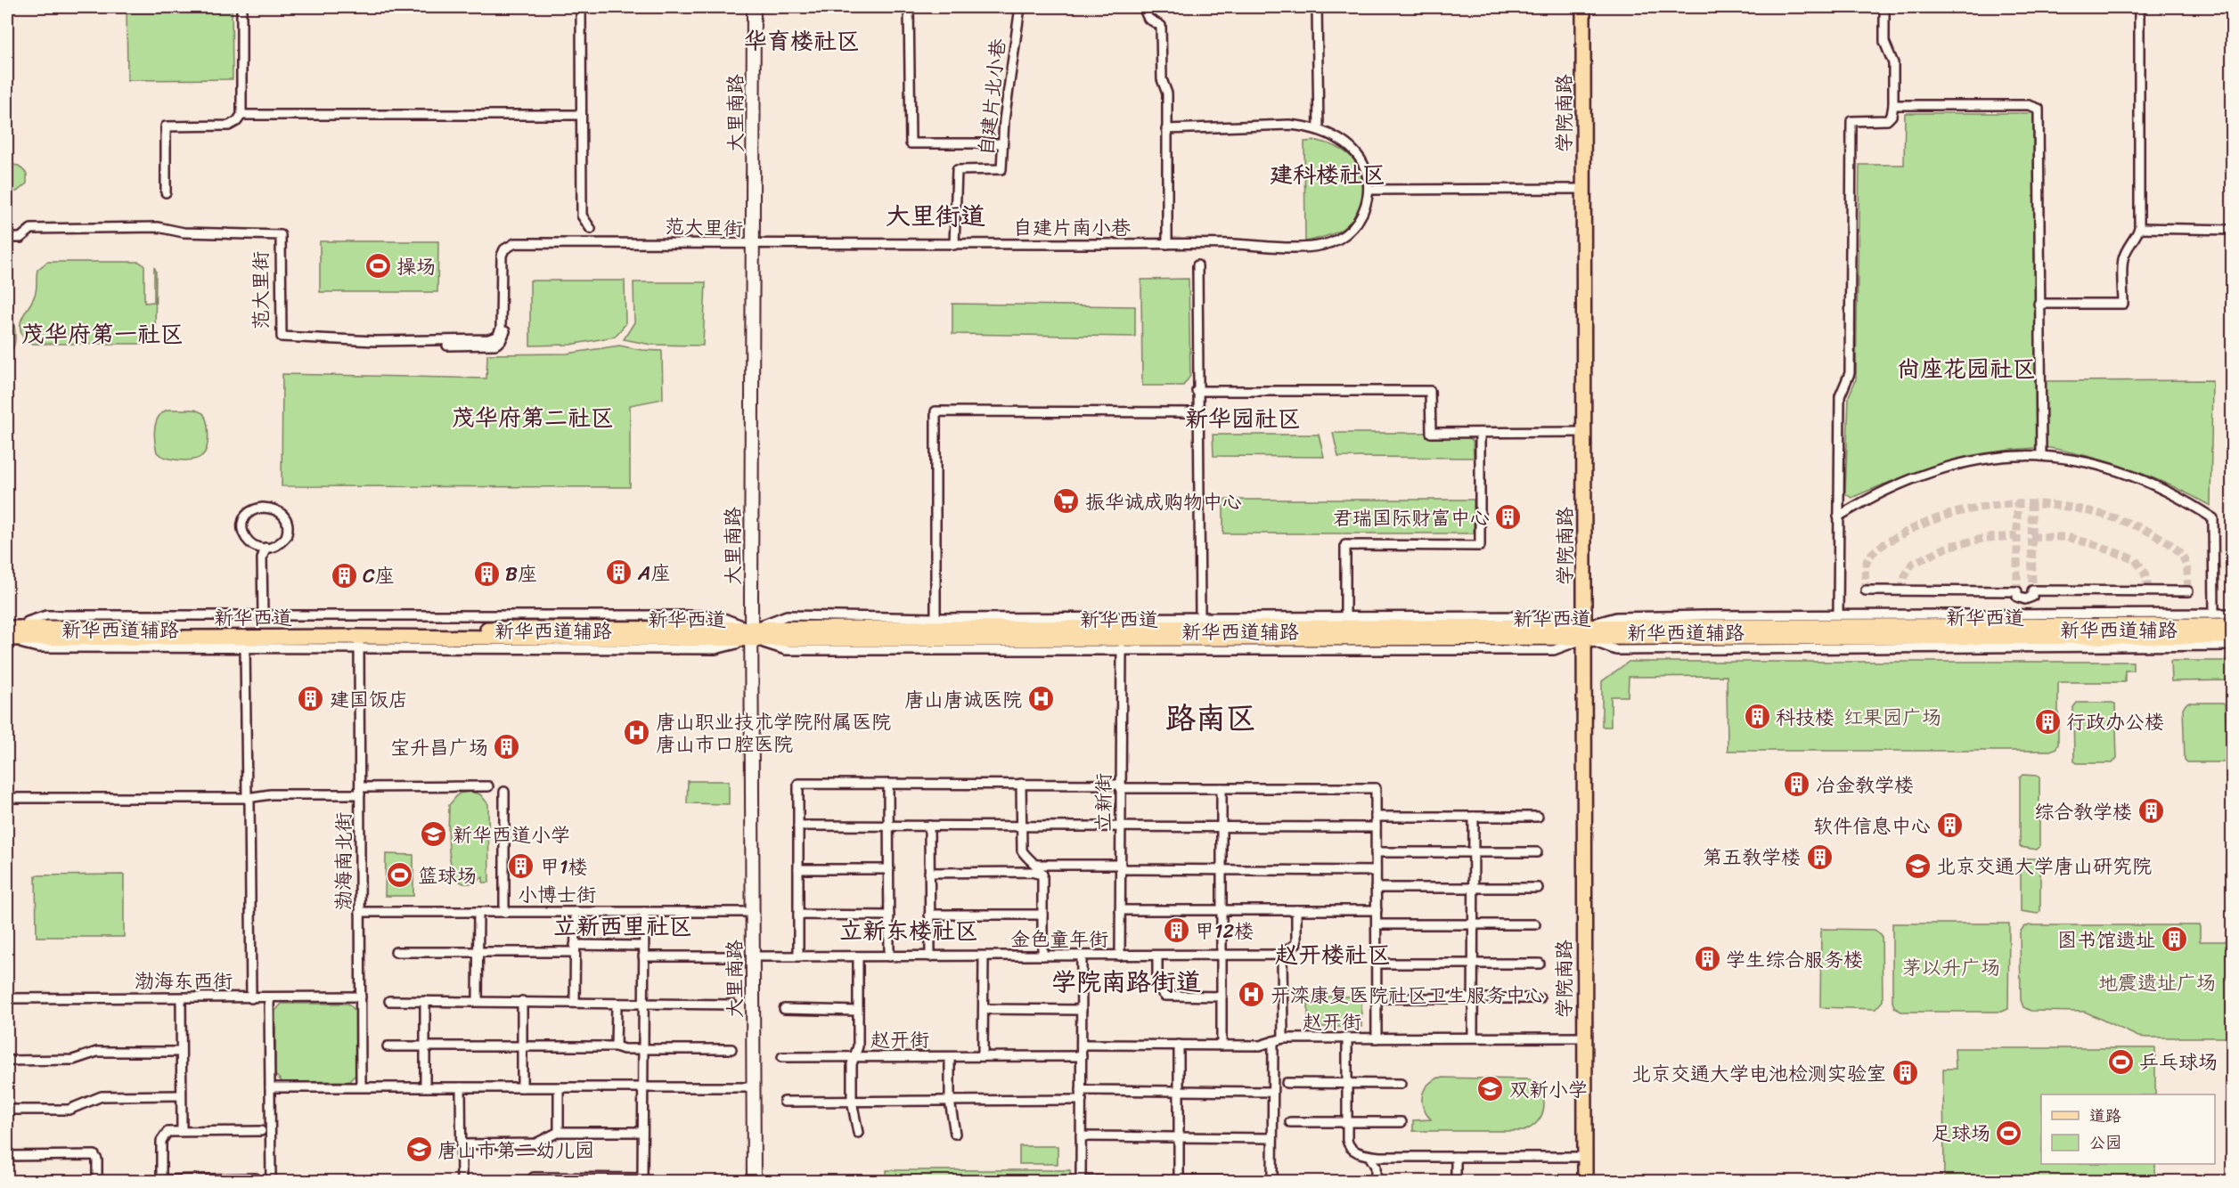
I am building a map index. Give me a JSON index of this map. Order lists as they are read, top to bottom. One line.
{"streets":{"main road":["学院南路","新华西道"],"street":["自建片北小巷","大里南路","范大里街","自建片南小巷","新华西道辅路","立新街","渤海南北街","小博士街","金色童年街","渤海东西街","赵开街"]},"crossings":[["自建片北小巷","自建片南小巷"],["大里南路","范大里街"],["大里南路","自建片南小巷"],["大里南路","新华西道"],["大里南路","新华西道辅路"],["大里南路","小博士街"],["大里南路","金色童年街"],["学院南路","新华西道"],["学院南路","新华西道辅路"],["学院南路","赵开街"],["范大里街","自建片南小巷"],["新华西道","新华西道辅路"],["新华西道","渤海南北街"],["新华西道辅路","立新街"],["新华西道辅路","渤海南北街"],["立新街","金色童年街"],["渤海南北街","小博士街"],["渤海南北街","渤海东西街"]],"districts":["华育楼社区","建科楼社区","大里街道","茂华府第一社区","尚座花园社区","茂华府第二社区","新华园社区","路南区","立新西里社区","立新东楼社区","赵开楼社区","学院南路街道"],"parks":["红果园广场","茅以升广场","地震遗址广场"],"places":{"sports":["操场","篮球场","乒乓球场","足球场"],"supermarket":["振华诚成购物中心"],"building":["君瑞国际财富中心","A座","B座","C座","建国饭店","科技楼","行政办公楼","宝升昌广场","冶金教学楼","综合教学楼","软件信息中心","第五教学楼","甲1楼","甲12楼","图书馆遗址","学生综合服务楼","北京交通大学电池检测实验室"],"hospital":["唐山唐诚医院","唐山职业技术学院附属医院 唐山市口腔医院","开滦康复医院社区卫生服务中心"],"school or university":["新华西道小学","北京交通大学唐山研究院","双新小学","唐山市第二幼儿园"]},"legend":["道路","公园"]}
